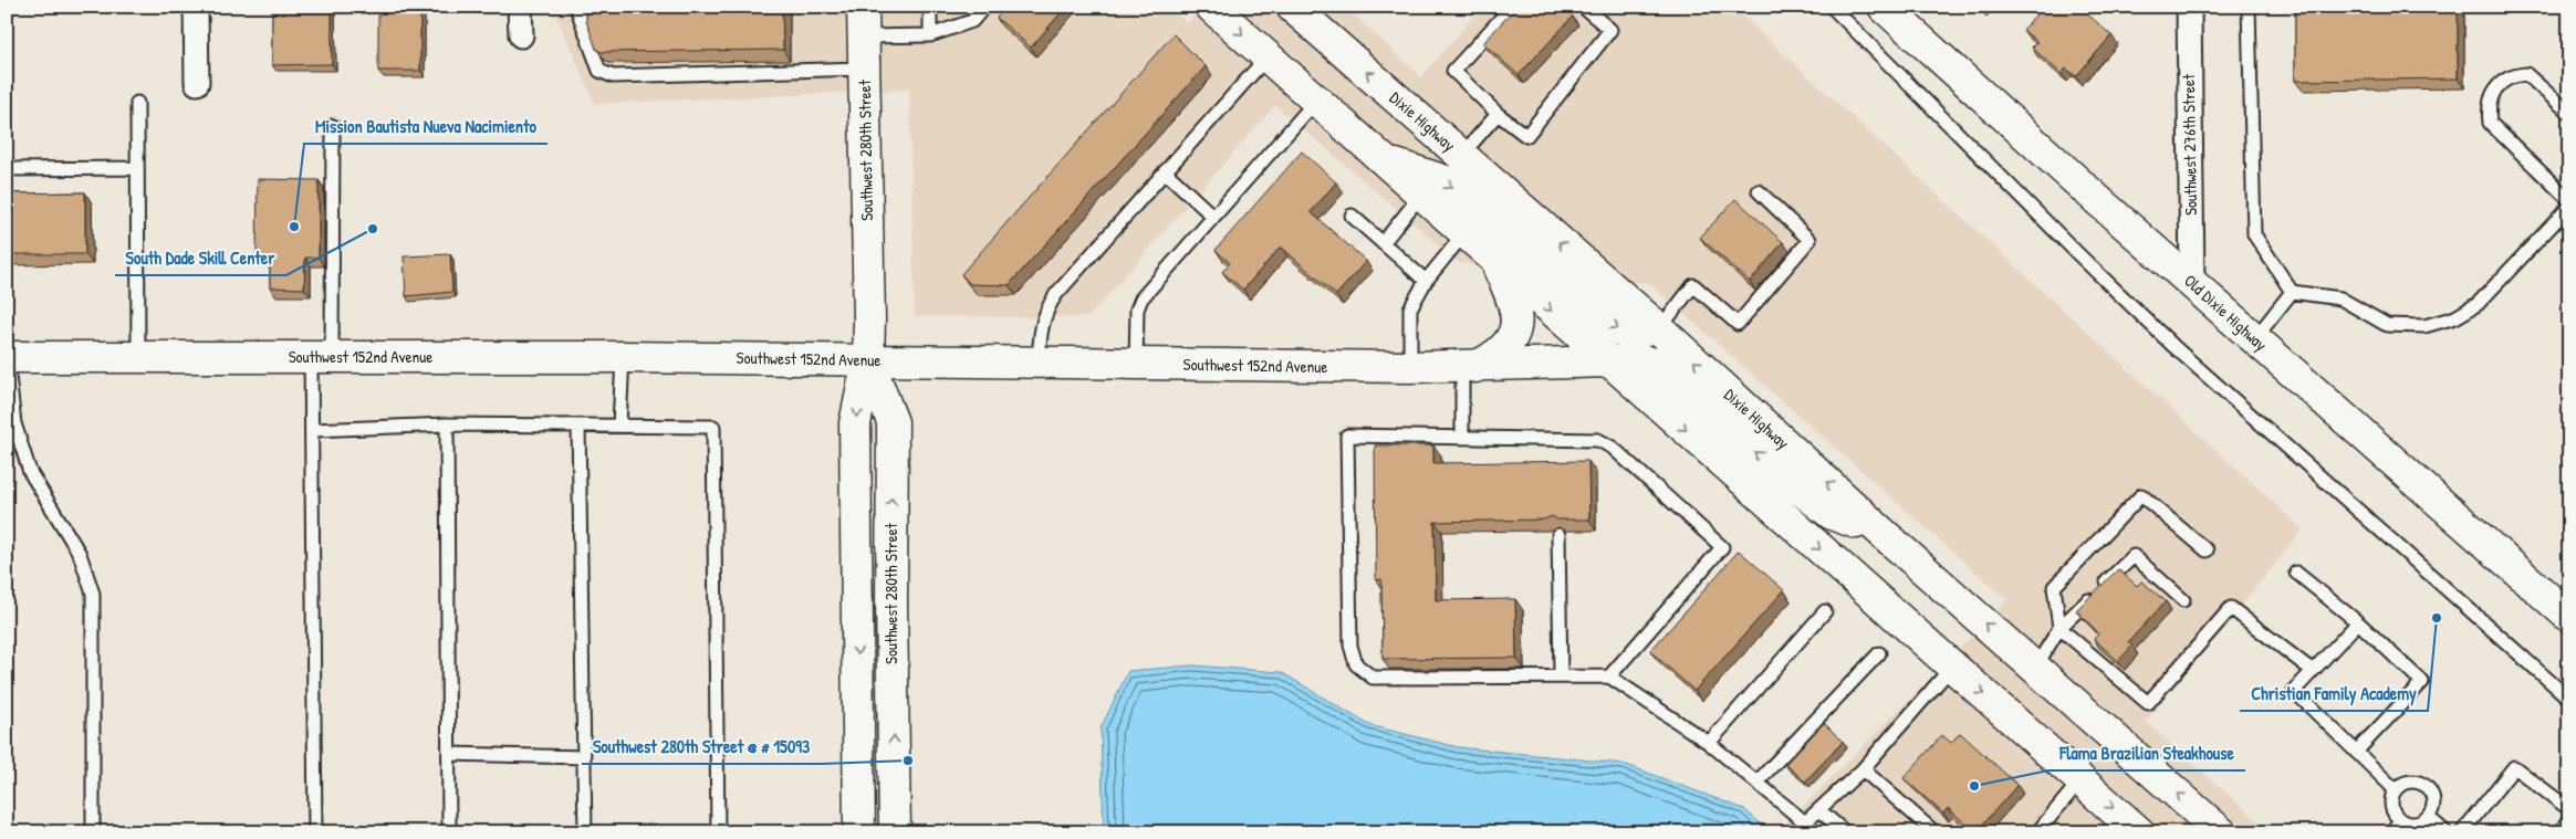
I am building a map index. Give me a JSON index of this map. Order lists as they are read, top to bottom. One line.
{"streets":{"main road":["Dixie Highway","Southwest 280th Street","Old Dixie Highway","Southwest 152nd Avenue"],"street":["Southwest 276th Street"]},"crossings":[["Dixie Highway","Southwest 152nd Avenue"],["Southwest 276th Street","Old Dixie Highway"],["Southwest 280th Street","Southwest 152nd Avenue"]],"places":["Mission Bautista Nueva Nacimiento","South Dade Skill Center","Christian Family Academy","Southwest 280th Street @ # 15093","Flama Brazilian Steakhouse"]}
